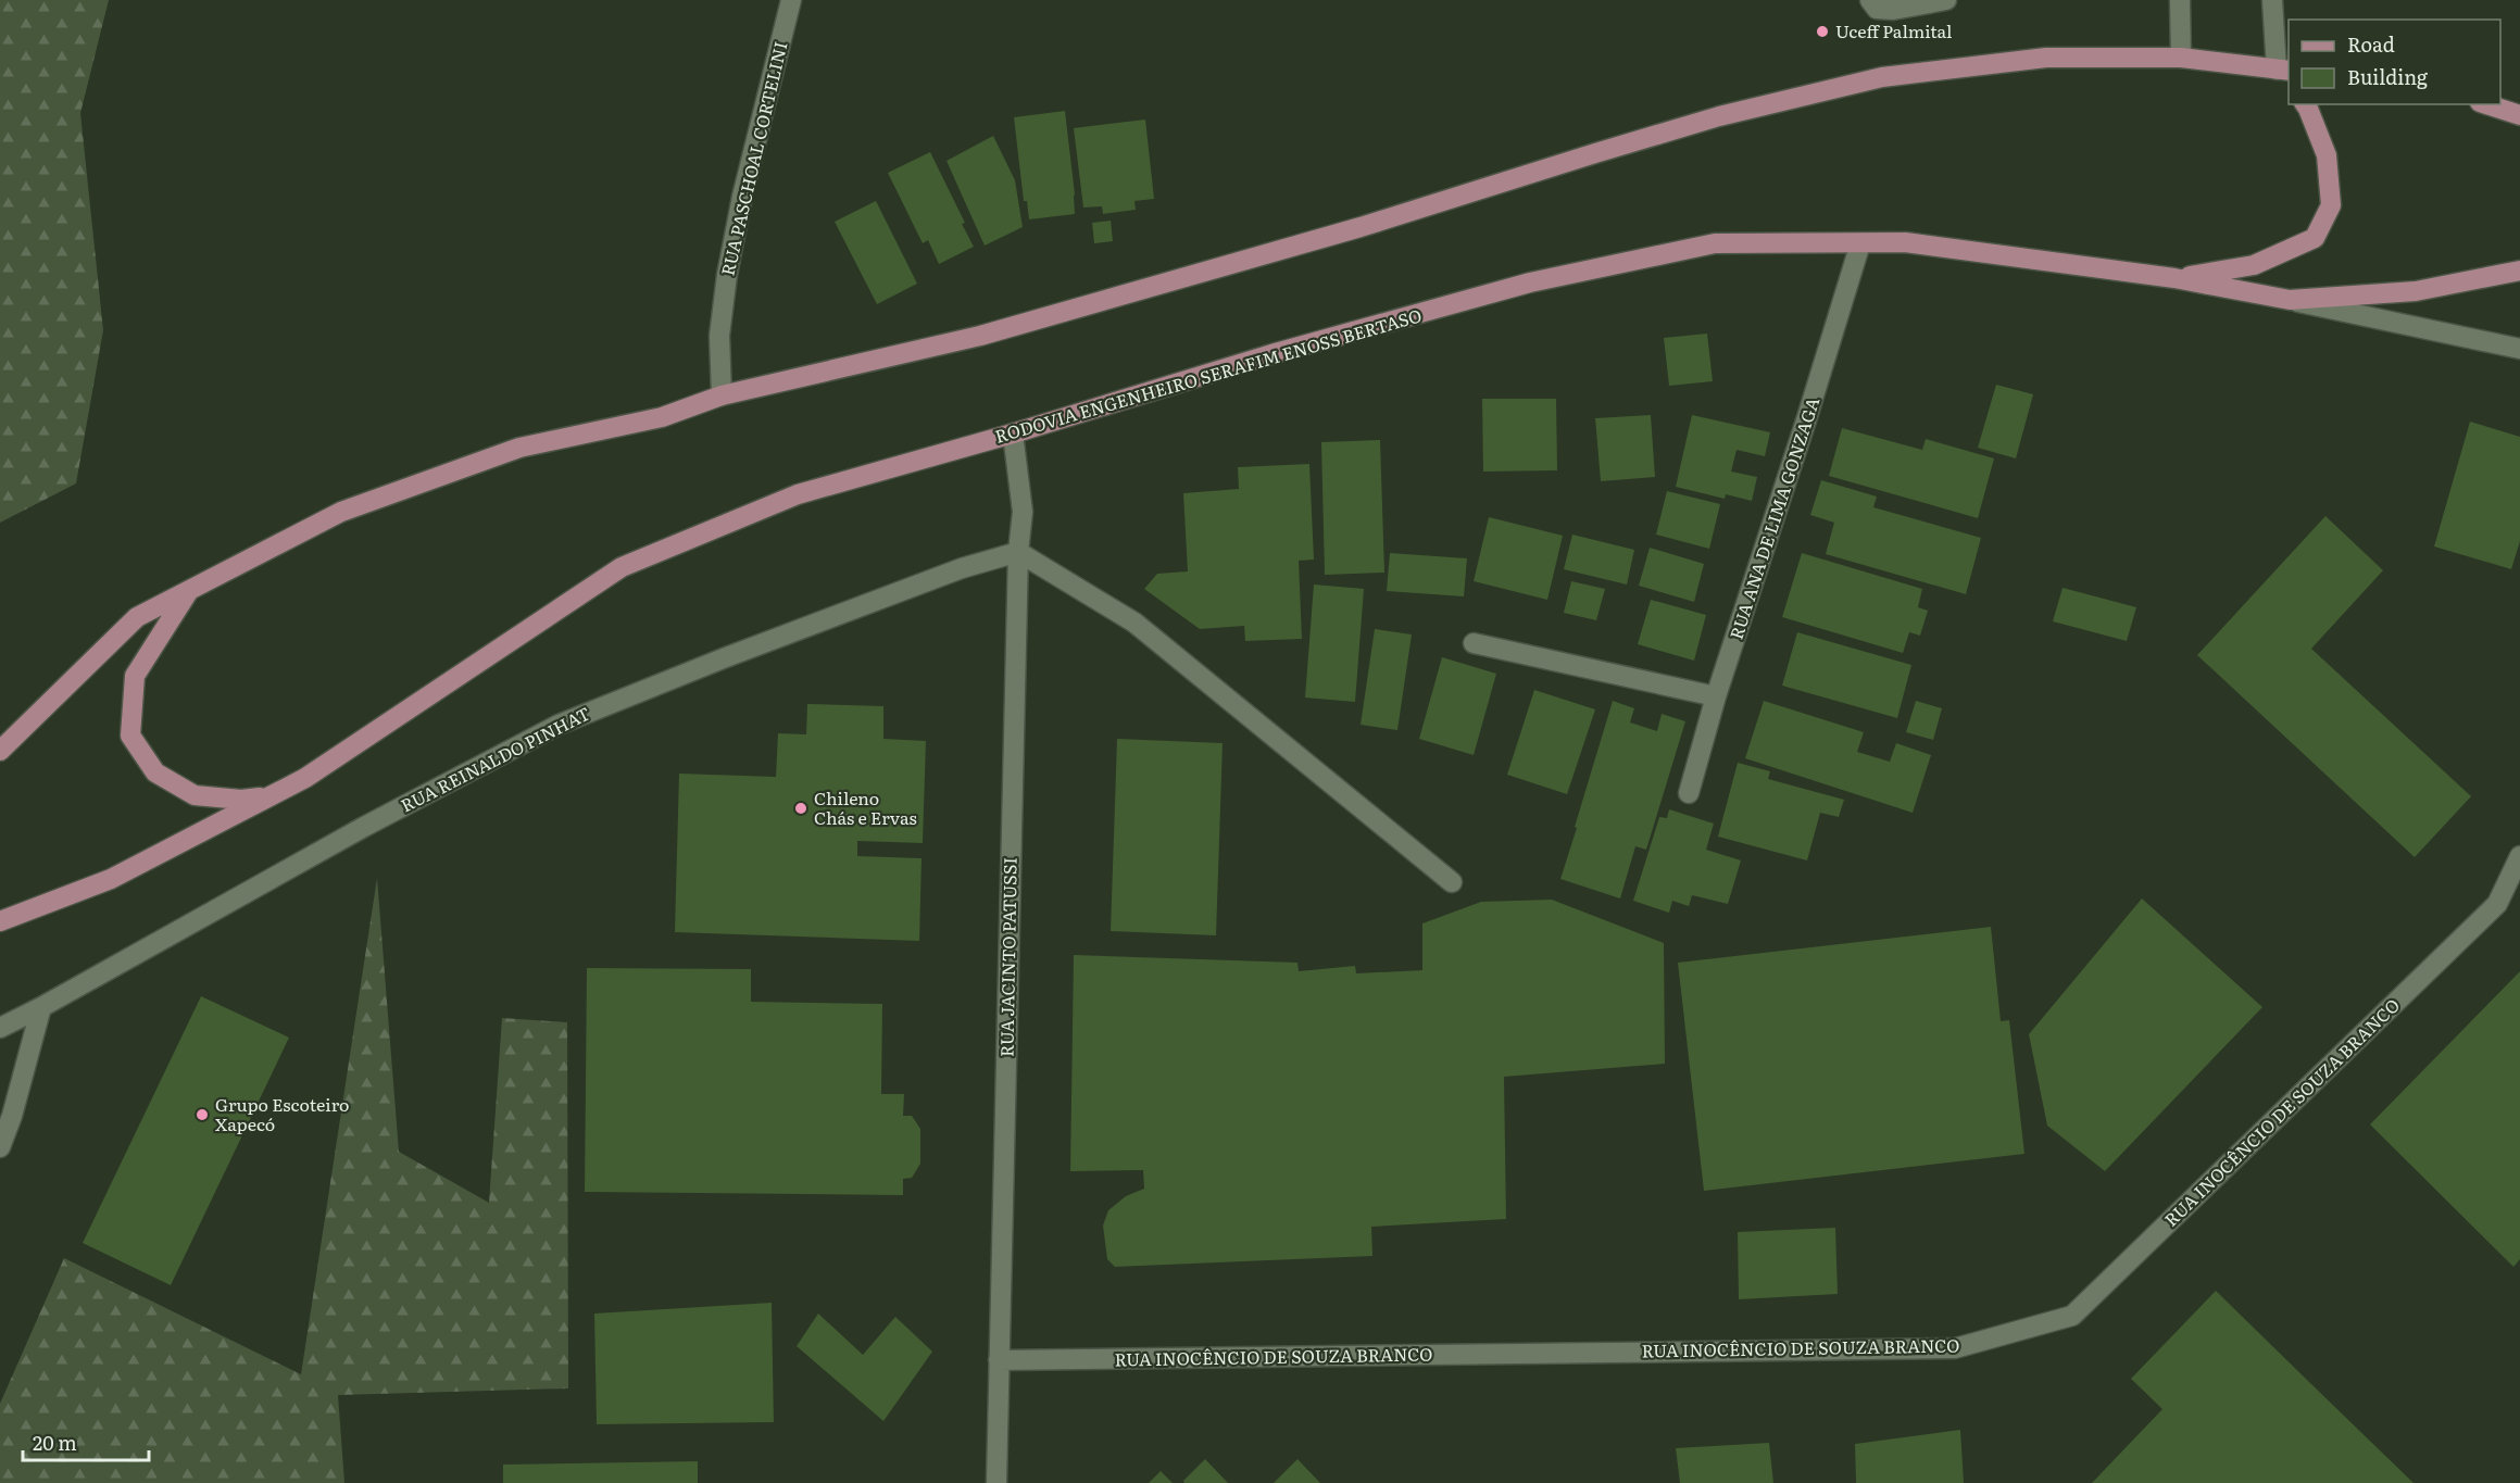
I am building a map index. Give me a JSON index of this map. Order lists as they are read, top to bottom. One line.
{"streets":{"main road":["RODOVIA ENGENHEIRO SERAFIM ENOSS BERTASO"],"street":["RUA PASCHOAL CORTELINI","RUA ANA DE LIMA GONZAGA","RUA REINALDO PINHAT","RUA JACINTO PATUSSI","RUA INOCÊNCIO DE SOUZA BRANCO"]},"crossings":[["RODOVIA ENGENHEIRO SERAFIM ENOSS BERTASO","RUA ANA DE LIMA GONZAGA"],["RODOVIA ENGENHEIRO SERAFIM ENOSS BERTASO","RUA JACINTO PATUSSI"],["RUA REINALDO PINHAT","RUA JACINTO PATUSSI"],["RUA JACINTO PATUSSI","RUA INOCÊNCIO DE SOUZA BRANCO"]],"places":["Uceff Palmital","Chileno Chás e Ervas","Grupo Escoteiro Xapecó"],"legend":["Road","Building"],"scale_bar":"20 m"}
